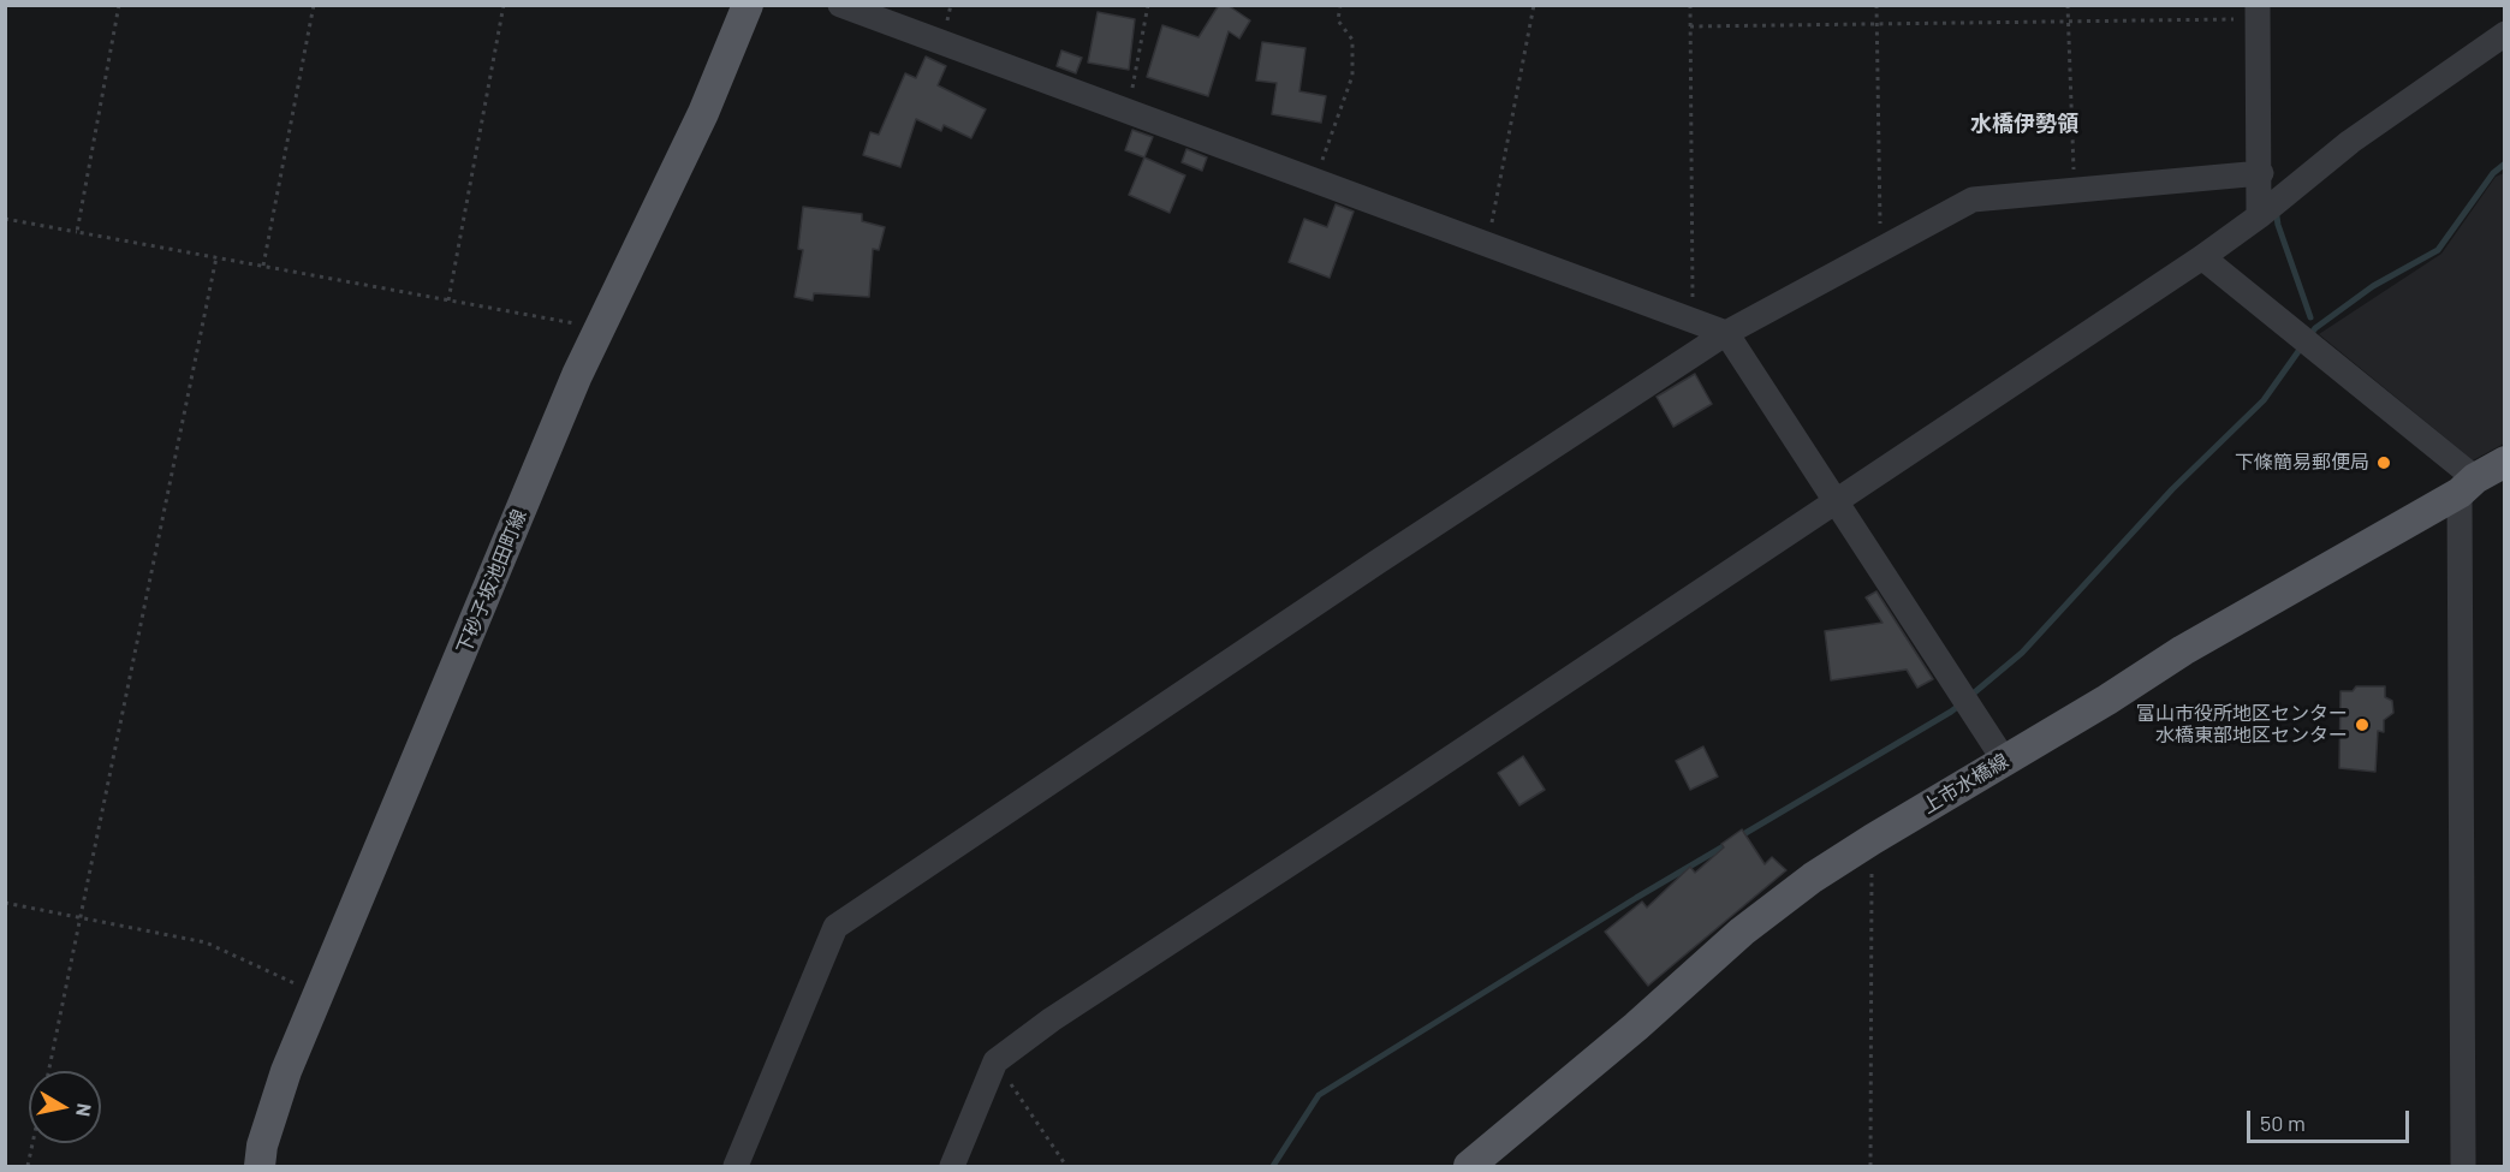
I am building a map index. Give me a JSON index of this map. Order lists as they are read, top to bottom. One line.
{"streets":{"main road":["下砂子坂池田町線","上市水橋線"]},"districts":["水橋伊勢領"],"places":["下條簡易郵便局","富山市役所地区センター 水橋東部地区センター"],"scale_bar":"50 m","north":"right"}
